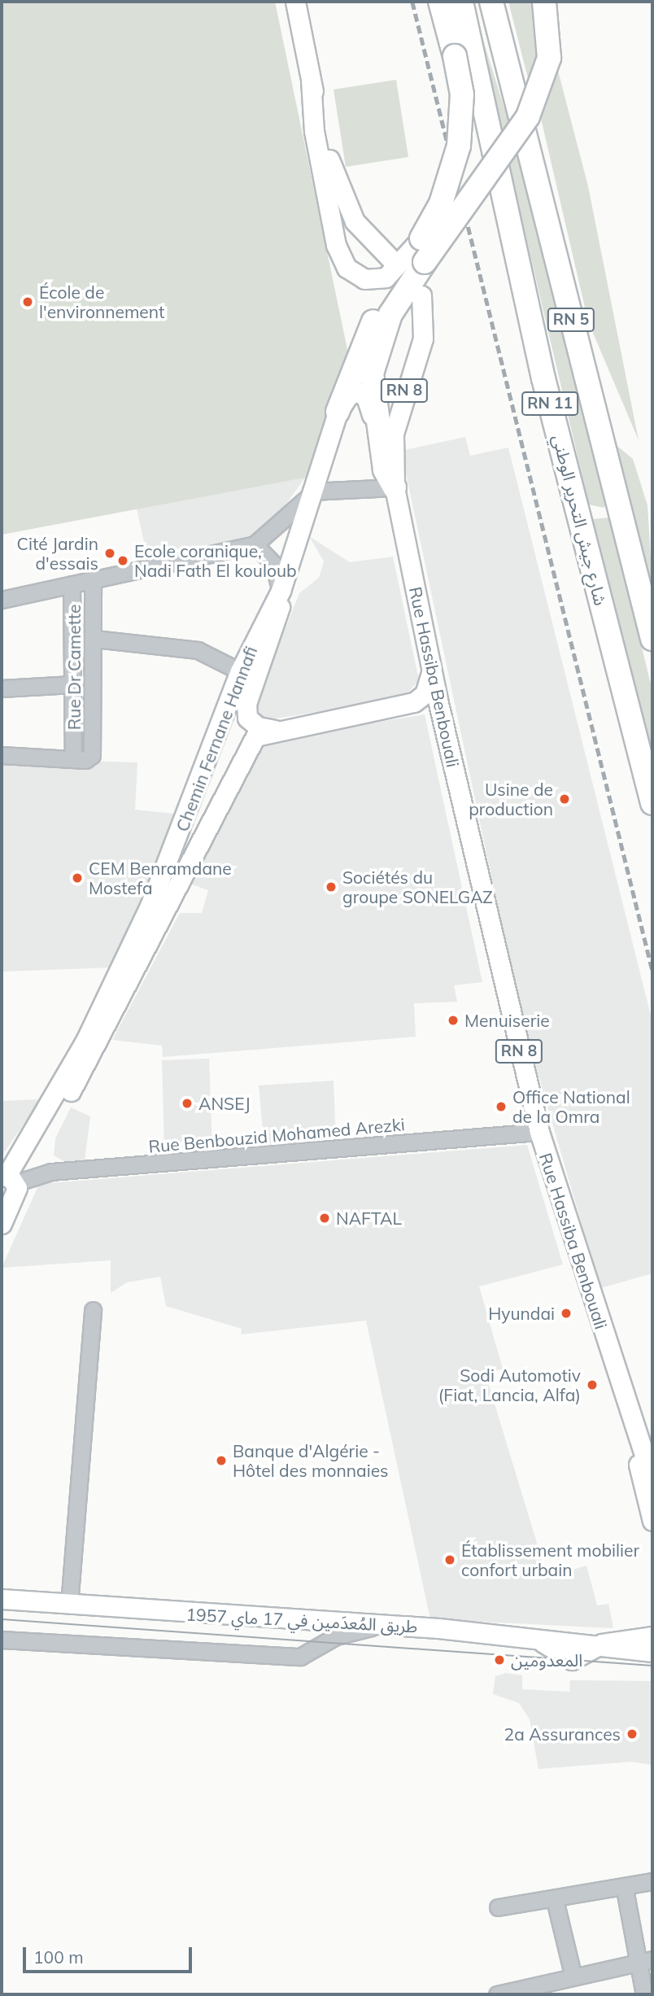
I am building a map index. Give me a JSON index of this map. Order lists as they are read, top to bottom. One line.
{"streets":{"highway":["RN 5","RN 11","شارع جيش التحرير الوطني"],"main road":["RN 8","Rue Hassiba Benbouali","Chemin Fernane Hannafi","طريق المُعدَمين في 17 ماي 1957"],"street":["Rue Dr Camette","Rue Benbouzid Mohamed Arezki"]},"crossings":[["RN 8","Rue Hassiba Benbouali"],["Rue Hassiba Benbouali","Chemin Fernane Hannafi"],["Rue Hassiba Benbouali","Rue Benbouzid Mohamed Arezki"],["Chemin Fernane Hannafi","Rue Benbouzid Mohamed Arezki"]],"places":["École de l'environnement","Cité Jardin d'essais","Ecole coranique, Nadi Fath El kouloub","Usine de production","CEM Benramdane Mostefa","Sociétés du groupe SONELGAZ","Menuiserie","ANSEJ","Office National de la Omra","NAFTAL","Hyundai","Sodi Automotiv (Fiat, Lancia, Alfa)","Banque d'Algérie - Hôtel des monnaies","Établissement mobilier confort urbain","المعدومين","2a Assurances"],"scale_bar":"100 m"}
